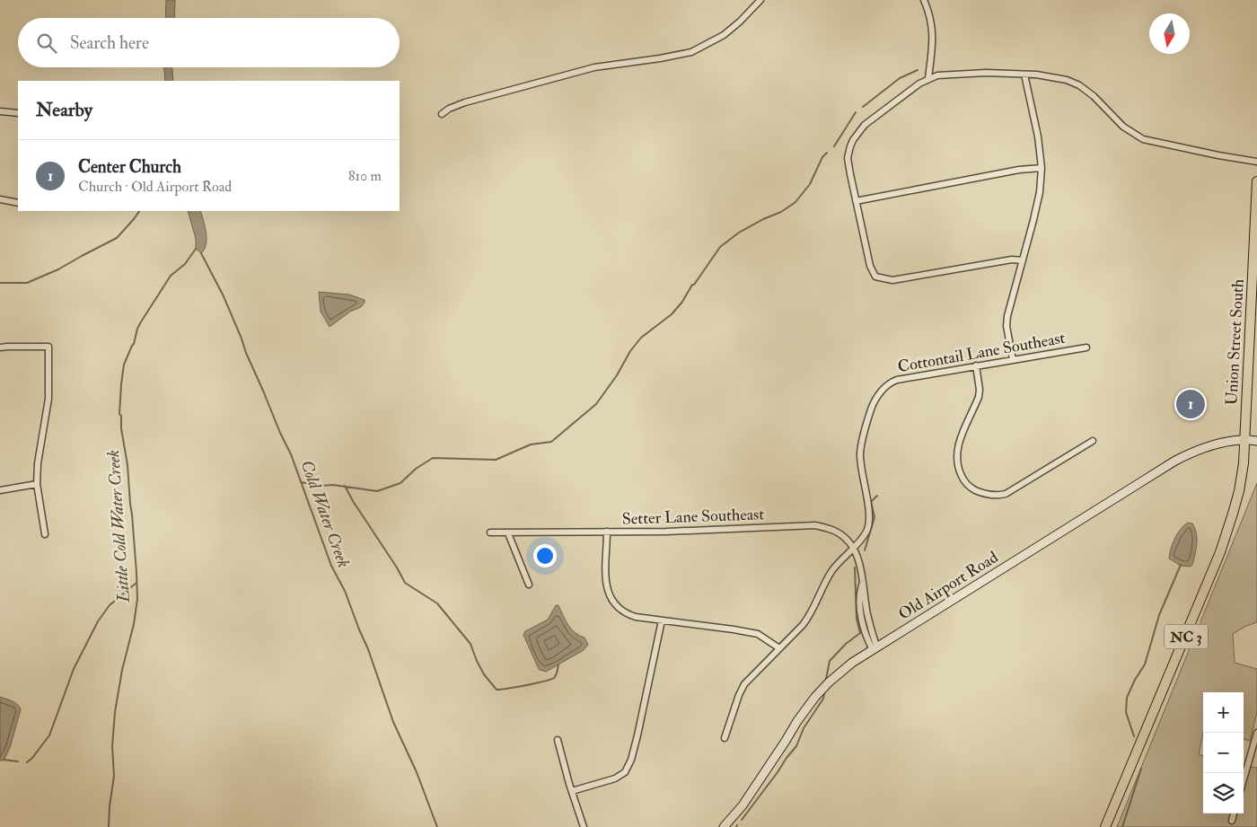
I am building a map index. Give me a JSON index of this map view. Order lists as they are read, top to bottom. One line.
{"streets":{"main road":["Union Street South","NC 3"],"street":["Cottontail Lane Southeast","Setter Lane Southeast","Old Airport Road"]},"crossings":[["Union Street South","Old Airport Road"],["Union Street South","NC 3"],["Cottontail Lane Southeast","Setter Lane Southeast"],["Old Airport Road","NC 3"]],"water":["Cold Water Creek","Little Cold Water Creek"],"north":"bottom","page":{"search":"Search here","heading":"Nearby","list":[{"mark":"1","name":"Center Church","note":"Church · Old Airport Road","value":"810 m"}],"pins":"1","map_buttons":["+","−"]}}
